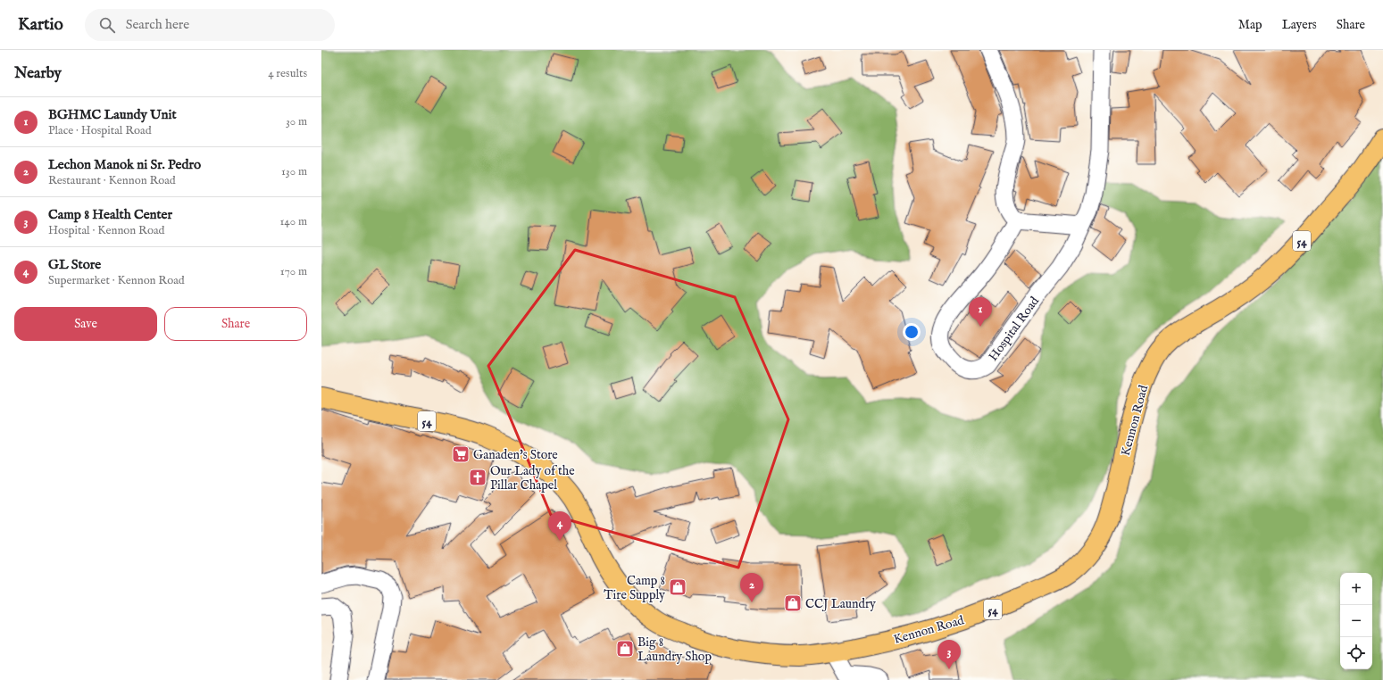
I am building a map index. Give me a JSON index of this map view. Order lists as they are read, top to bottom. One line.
{"streets":{"highway":["54","Kennon Road"],"street":["Hospital Road"]},"places":{"supermarket":["Ganaden's Store"],"church":["Our Lady of the Pillar Chapel"],"shop":["Camp 8 Tire Supply","CCJ Laundry","Big 8 Laundry Shop"]},"page":{"header":"Kartio","search":"Search here","nav":["Map","Layers","Share"],"heading":["Nearby","4 results"],"list":[{"mark":"1","name":"BGHMC Laundy Unit","note":"Place · Hospital Road","value":"30 m"},{"mark":"2","name":"Lechon Manok ni Sr. Pedro","note":"Restaurant · Kennon Road","value":"130 m"},{"mark":"3","name":"Camp 8 Health Center","note":"Hospital · Kennon Road","value":"140 m"},{"mark":"4","name":"GL Store","note":"Supermarket · Kennon Road","value":"170 m"}],"buttons":["Save","Share"],"pins":["1","4","2","3"],"map_buttons":["+","−"]}}
